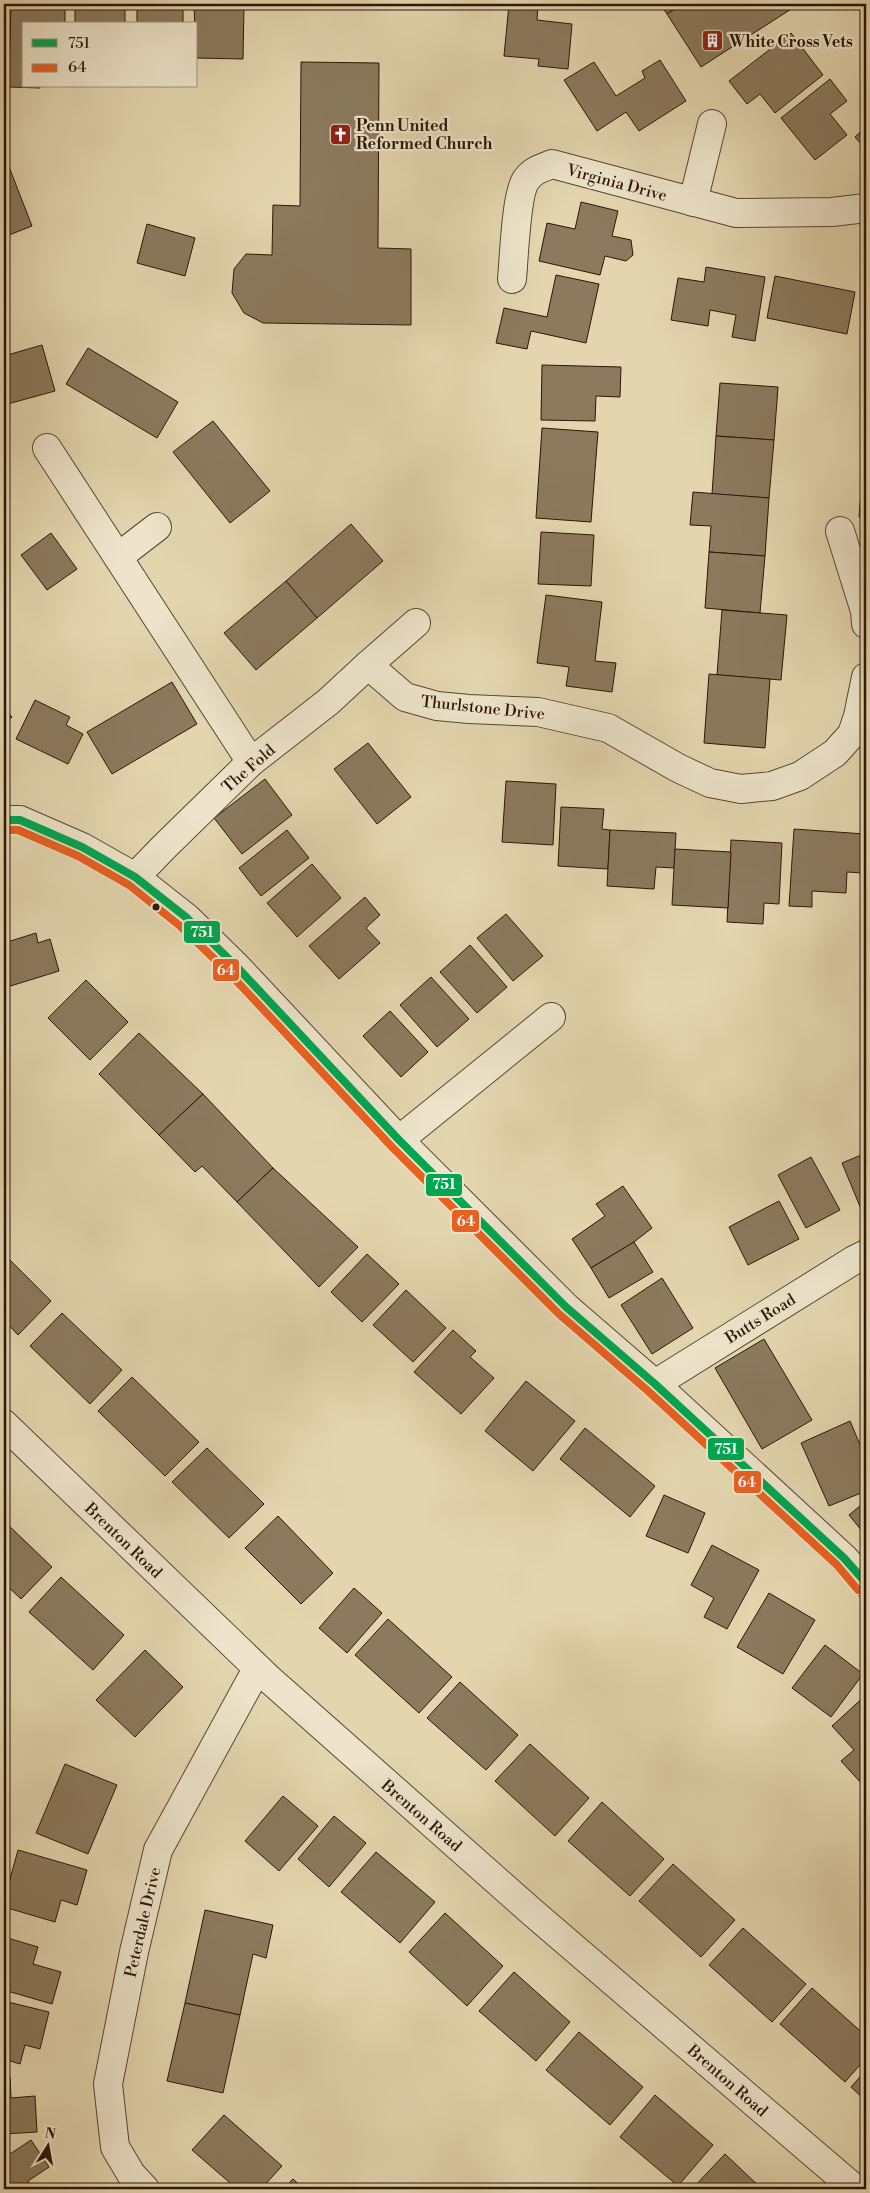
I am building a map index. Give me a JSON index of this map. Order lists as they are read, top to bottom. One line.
{"streets":{"street":["Virginia Drive","Thurlstone Drive","The Fold","Butts Road","Brenton Road","Peterdale Drive"]},"crossings":[["Thurlstone Drive","The Fold"],["Brenton Road","Peterdale Drive"]],"places":{"building":["White Cross Vets"],"church":["Penn United Reformed Church"]},"lines":["transit line 751","transit line 64"],"legend":["751","64"],"north":"top"}
